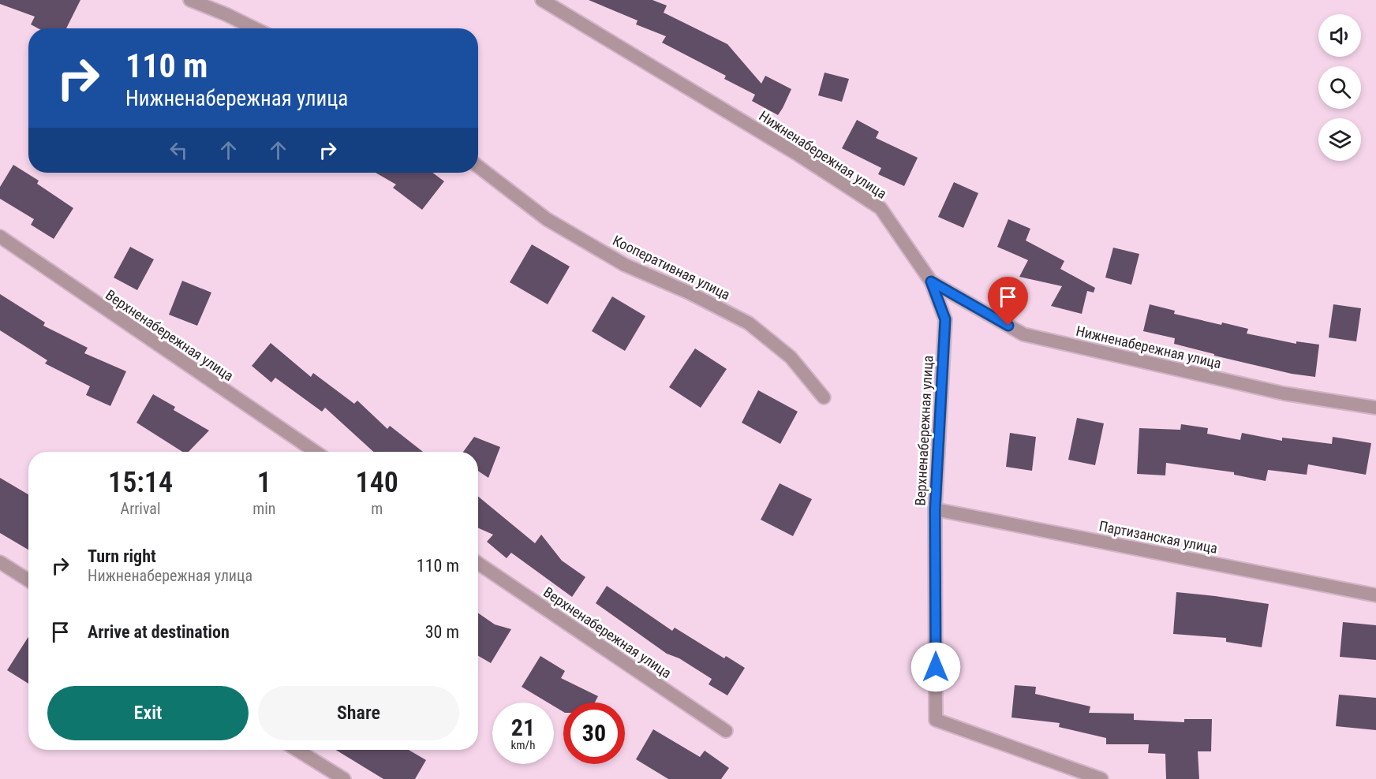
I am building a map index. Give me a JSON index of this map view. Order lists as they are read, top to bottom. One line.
{"streets":{"street":["Нижненабережная улица","Кооперативная улица","Верхненабережная улица","Партизанская улица"]},"crossings":[["Нижненабережная улица","Верхненабережная улица"],["Верхненабережная улица","Партизанская улица"]],"page":{"turn":["110 m","Нижненабережная улица"],"eta":["15:14","Arrival","1","min","140","m"],"list":[{"name":"Turn right","note":"Нижненабережная улица","value":"110 m"},{"name":"Arrive at destination","value":"30 m"}],"buttons":["Exit","Share"],"speed":"21 km/h","limit":"30"}}
